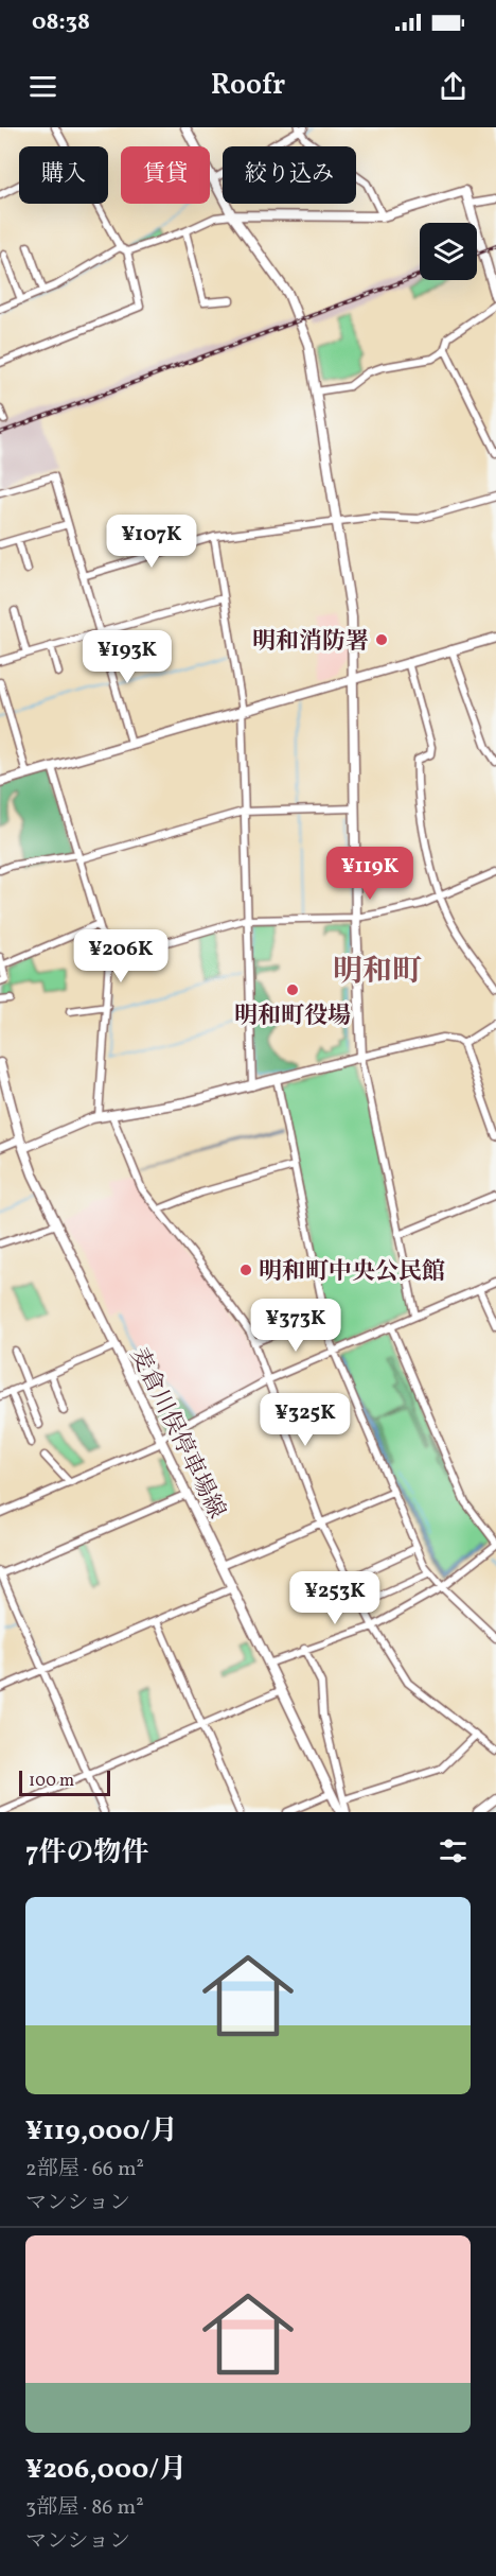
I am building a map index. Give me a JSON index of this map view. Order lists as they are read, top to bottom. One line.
{"streets":{"street":["麦倉川俣停車場線"]},"districts":["明和町"],"places":["明和消防署","明和町役場","明和町中央公民館"],"scale_bar":"100 m","page":{"status":"08:38","header":"Roofr","chip":["購入","賃貸","絞り込み"],"price":["¥107K","¥193K","¥119K","¥206K","¥373K","¥325K","¥253K"],"scale":"100 m","heading":"7件の物件","list":[{"name":"¥119,000/月","note":"2部屋 · 66 m² · マンション"},{"name":"¥206,000/月","note":"3部屋 · 86 m² · マンション"}]}}
